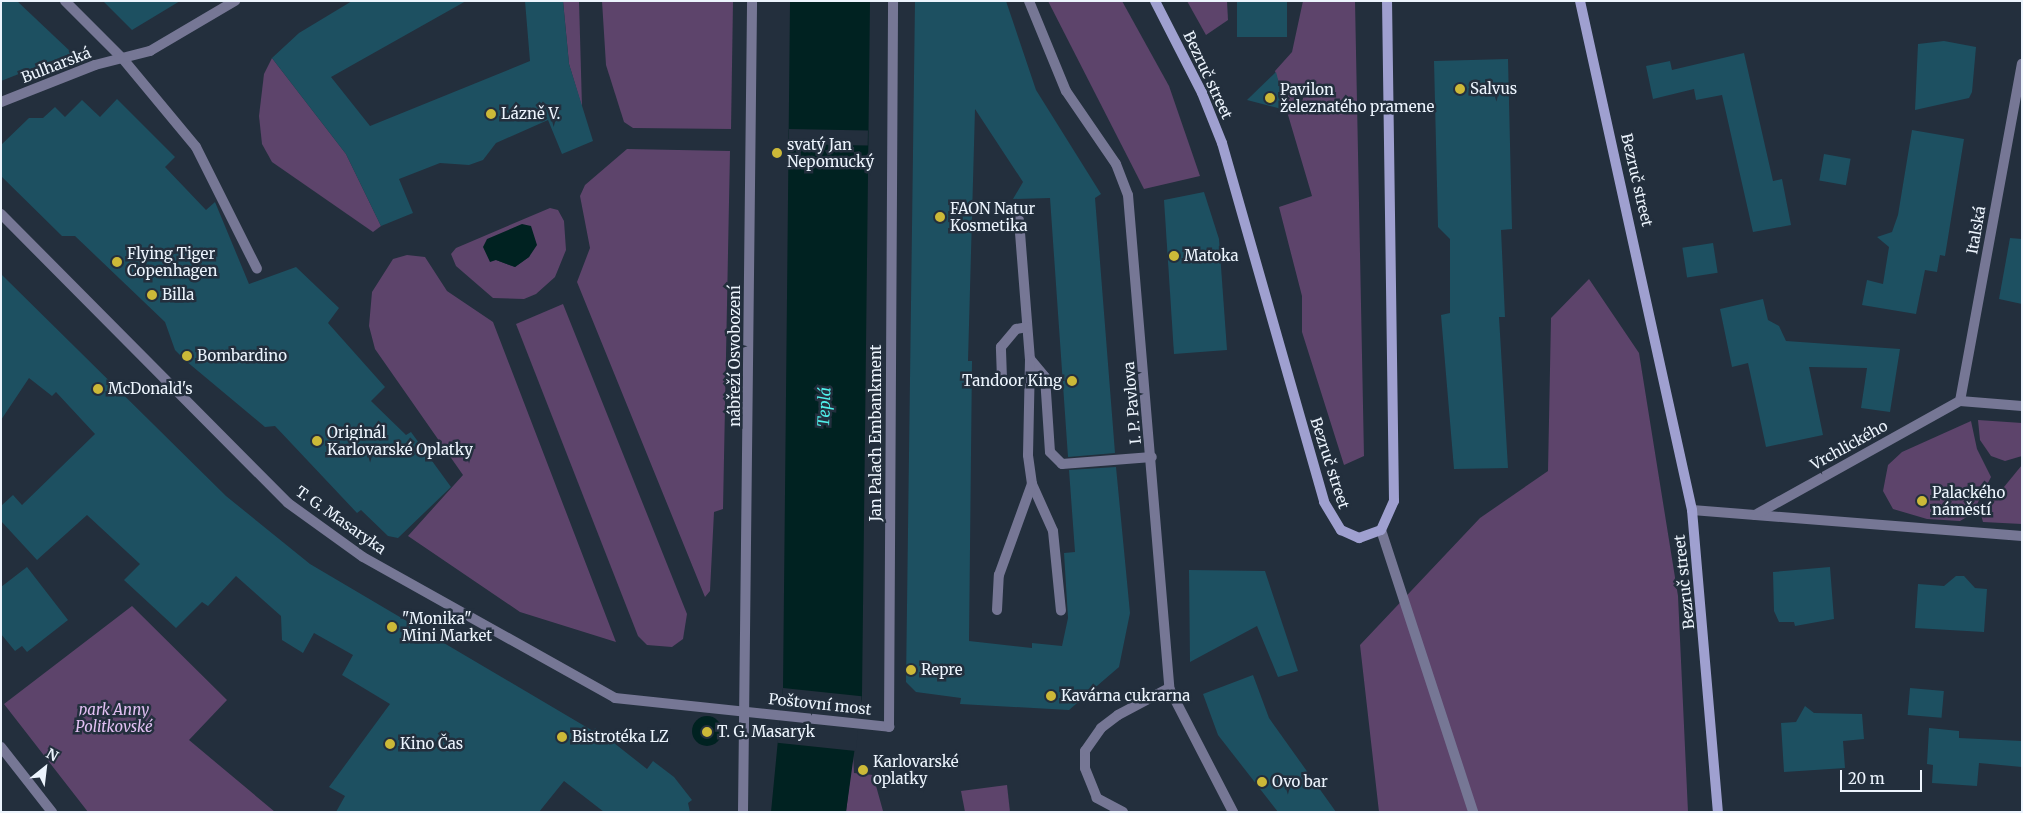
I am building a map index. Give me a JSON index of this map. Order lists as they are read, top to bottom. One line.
{"streets":{"street":["Bulharská","Bezruč street","Italská","nábřeží Osvobození","I. P. Pavlova","Vrchlického","T. G. Masaryka","Poštovní most"]},"crossings":[["Italská","Vrchlického"],["nábřeží Osvobození","T. G. Masaryka"],["nábřeží Osvobození","Poštovní most"],["T. G. Masaryka","Poštovní most"]],"water":["Teplá"],"parks":["park Anny Politkovské"],"places":["Salvus","Pavilon železnatého pramene","Lázně V.","svatý Jan Nepomucký","FAON Natur Kosmetika","Matoka","Flying Tiger Copenhagen","Billa","Bombardino","Tandoor King","McDonald's","Originál Karlovarské Oplatky","Palackého náměstí","\"Monika\" Mini Market","Repre","Kavárna cukrarna","T. G. Masaryk","Bistrotéka LZ","Kino Čas","Karlovarské oplatky","Ovo bar"],"scale_bar":"20 m","north":"top right"}
